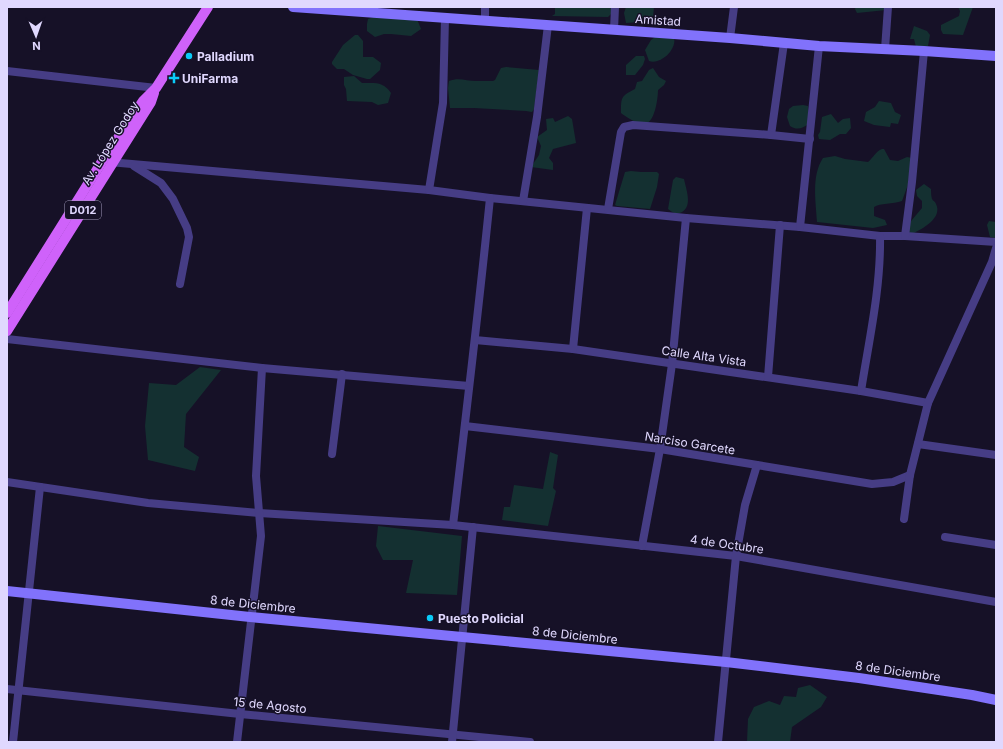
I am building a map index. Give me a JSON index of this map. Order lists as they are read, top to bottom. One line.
{"streets":{"main road":["Av. López Godoy","D012"],"street":["Amistad","Calle Alta Vista","Narciso Garcete","4 de Octubre","8 de Diciembre","15 de Agosto"]},"crossings":[["Av. López Godoy","D012"]],"places":{"other":["Palladium","Puesto Policial"],"health":["UniFarma"]},"north":"bottom"}
